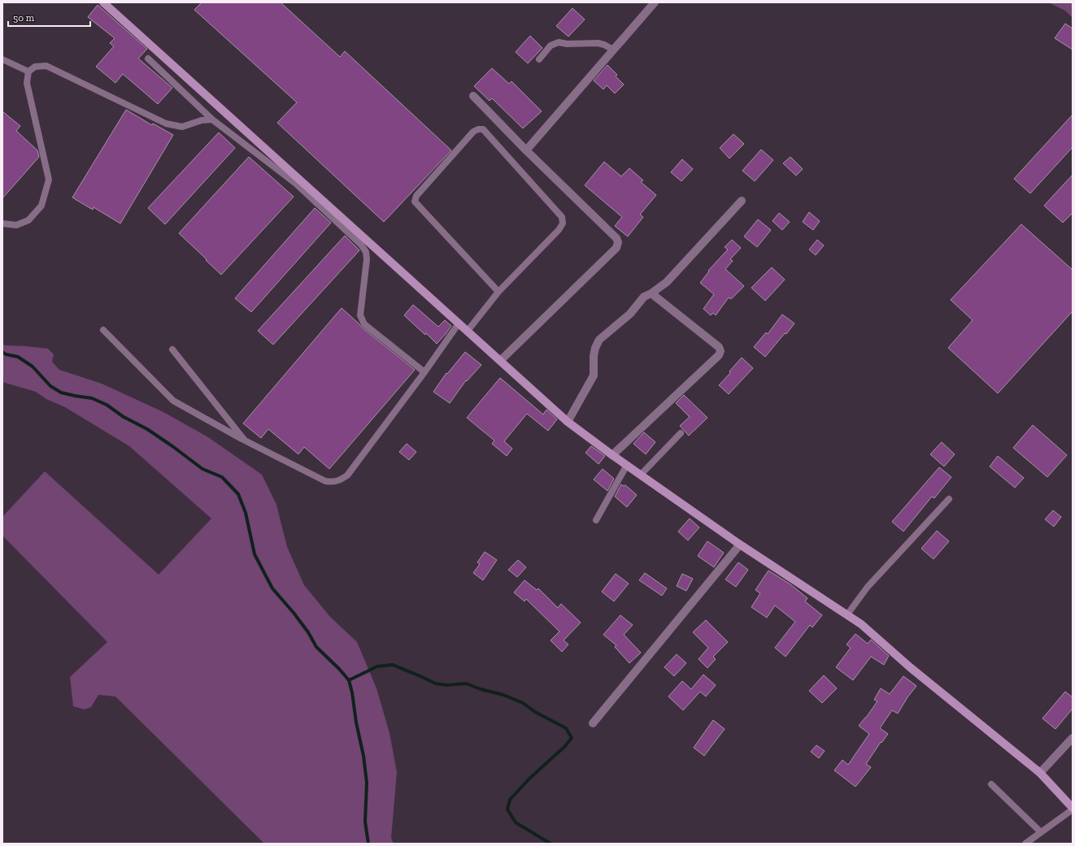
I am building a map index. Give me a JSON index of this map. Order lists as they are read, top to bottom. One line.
{"scale_bar":"50 m"}
